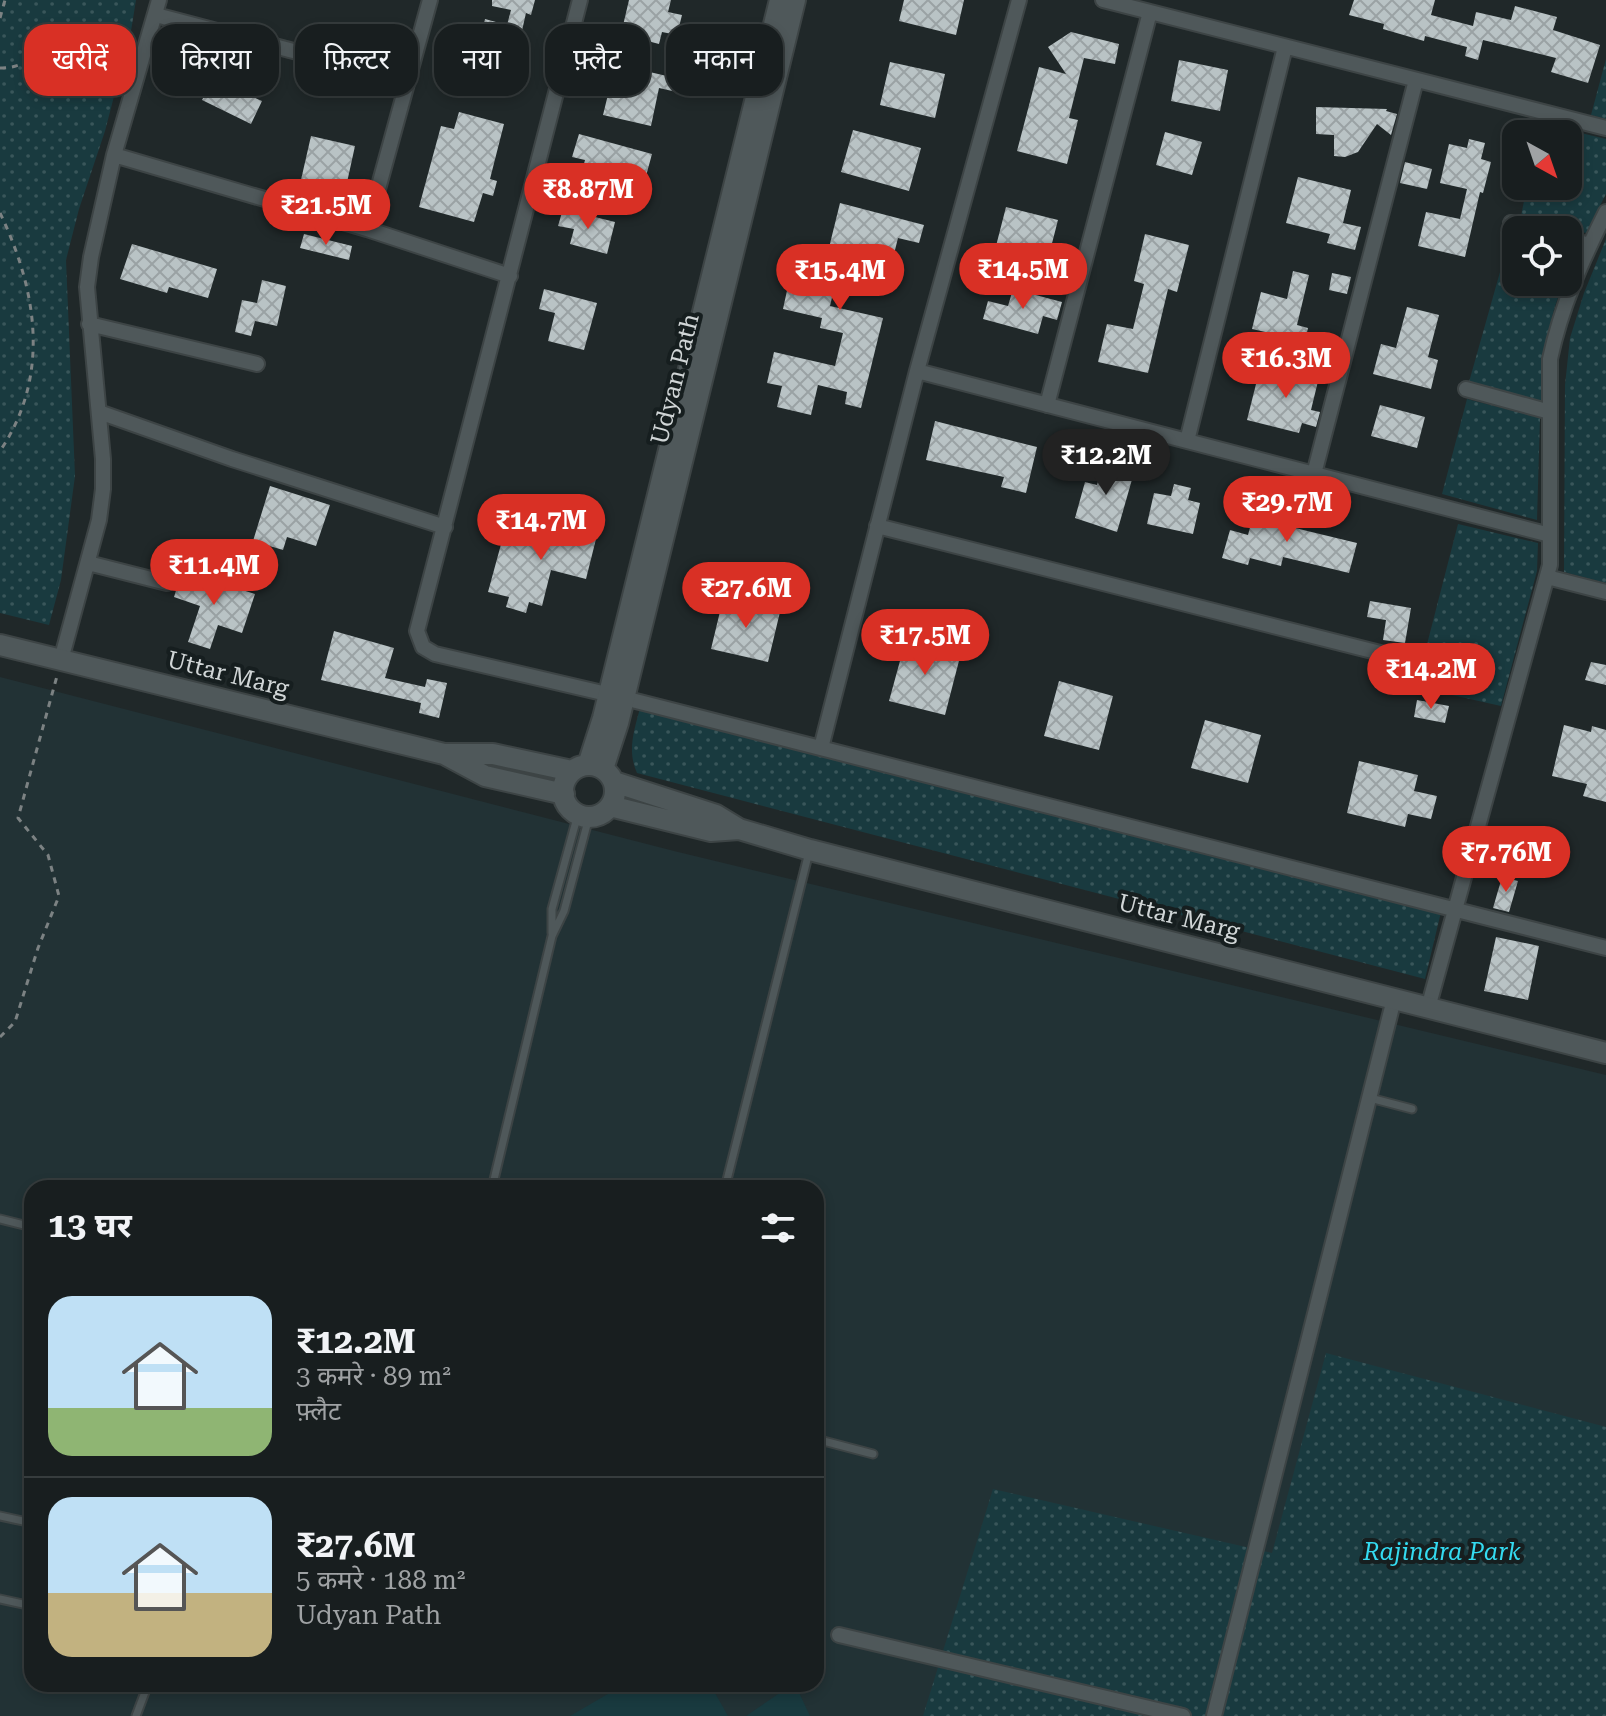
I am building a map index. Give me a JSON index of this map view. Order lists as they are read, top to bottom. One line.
{"streets":{"main road":["Udyan Path","Uttar Marg"]},"crossings":[["Udyan Path","Uttar Marg"]],"parks":["Rajindra Park"],"north":"bottom right","page":{"chip":["खरीदें","किराया","फ़िल्टर","नया","फ़्लैट","मकान"],"price":["₹8.87M","₹21.5M","₹14.5M","₹15.4M","₹16.3M","₹12.2M","₹29.7M","₹14.7M","₹11.4M","₹27.6M","₹17.5M","₹14.2M","₹7.76M"],"heading":"13 घर","list":[{"name":"₹12.2M","note":"3 कमरे · 89 m² · फ़्लैट"},{"name":"₹27.6M","note":"5 कमरे · 188 m² · Udyan Path"}]}}
